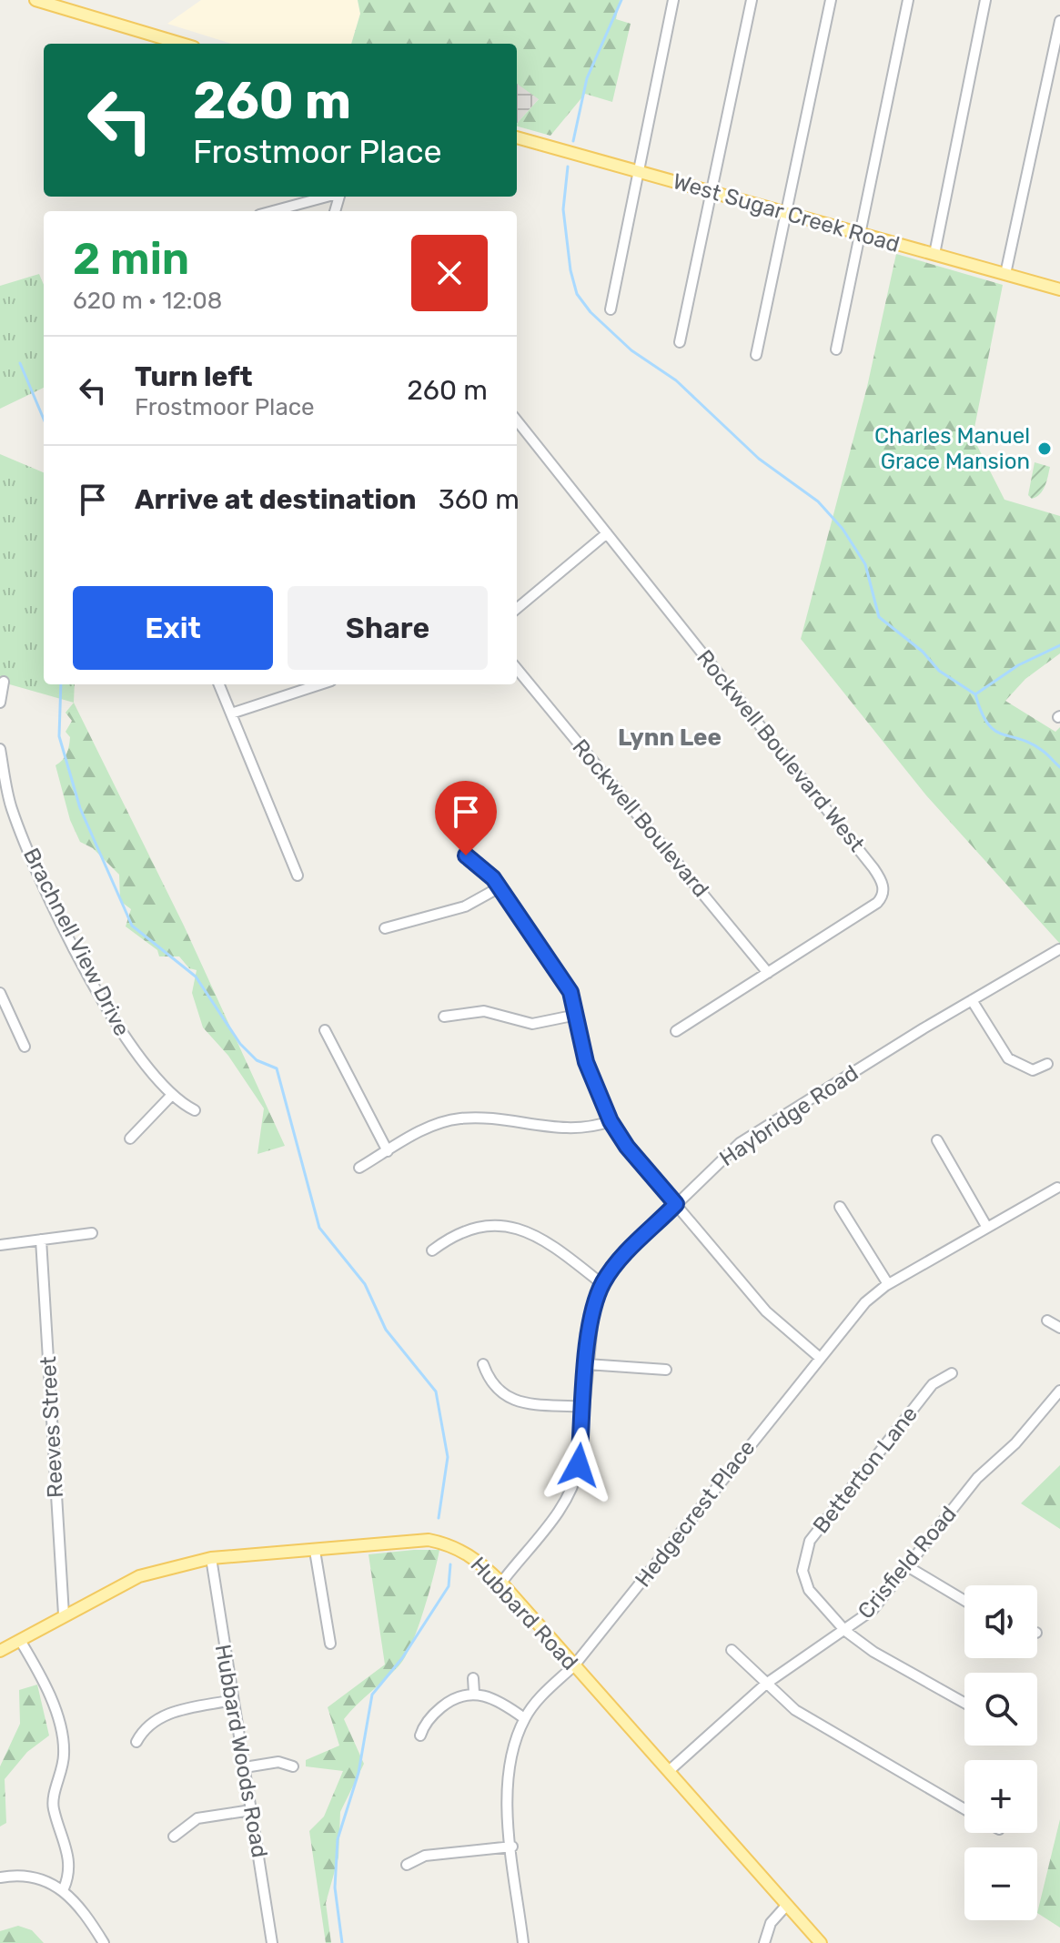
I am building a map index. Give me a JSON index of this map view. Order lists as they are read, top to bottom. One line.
{"streets":{"main road":["West Sugar Creek Road","Hubbard Road"],"street":["Rockwell Boulevard West","Rockwell Boulevard","Brachnell View Drive","Haybridge Road","Reeves Street","Betterton Lane","Hedgecrest Place","Crisfield Road","Hubbard Woods Road"]},"crossings":[["Rockwell Boulevard West","Rockwell Boulevard"],["Haybridge Road","Hubbard Road"],["Reeves Street","Hubbard Road"],["Betterton Lane","Crisfield Road"],["Hedgecrest Place","Hubbard Road"],["Crisfield Road","Hubbard Road"],["Hubbard Road","Hubbard Woods Road"]],"districts":["Lynn Lee"],"places":["Charles Manuel Grace Mansion"],"page":{"turn":["260 m","Frostmoor Place"],"heading":["2 min","620 m · 12:08"],"list":[{"name":"Turn left","note":"Frostmoor Place","value":"260 m"},{"name":"Arrive at destination","value":"360 m"}],"buttons":["Exit","Share"],"map_buttons":["+","−"]}}
